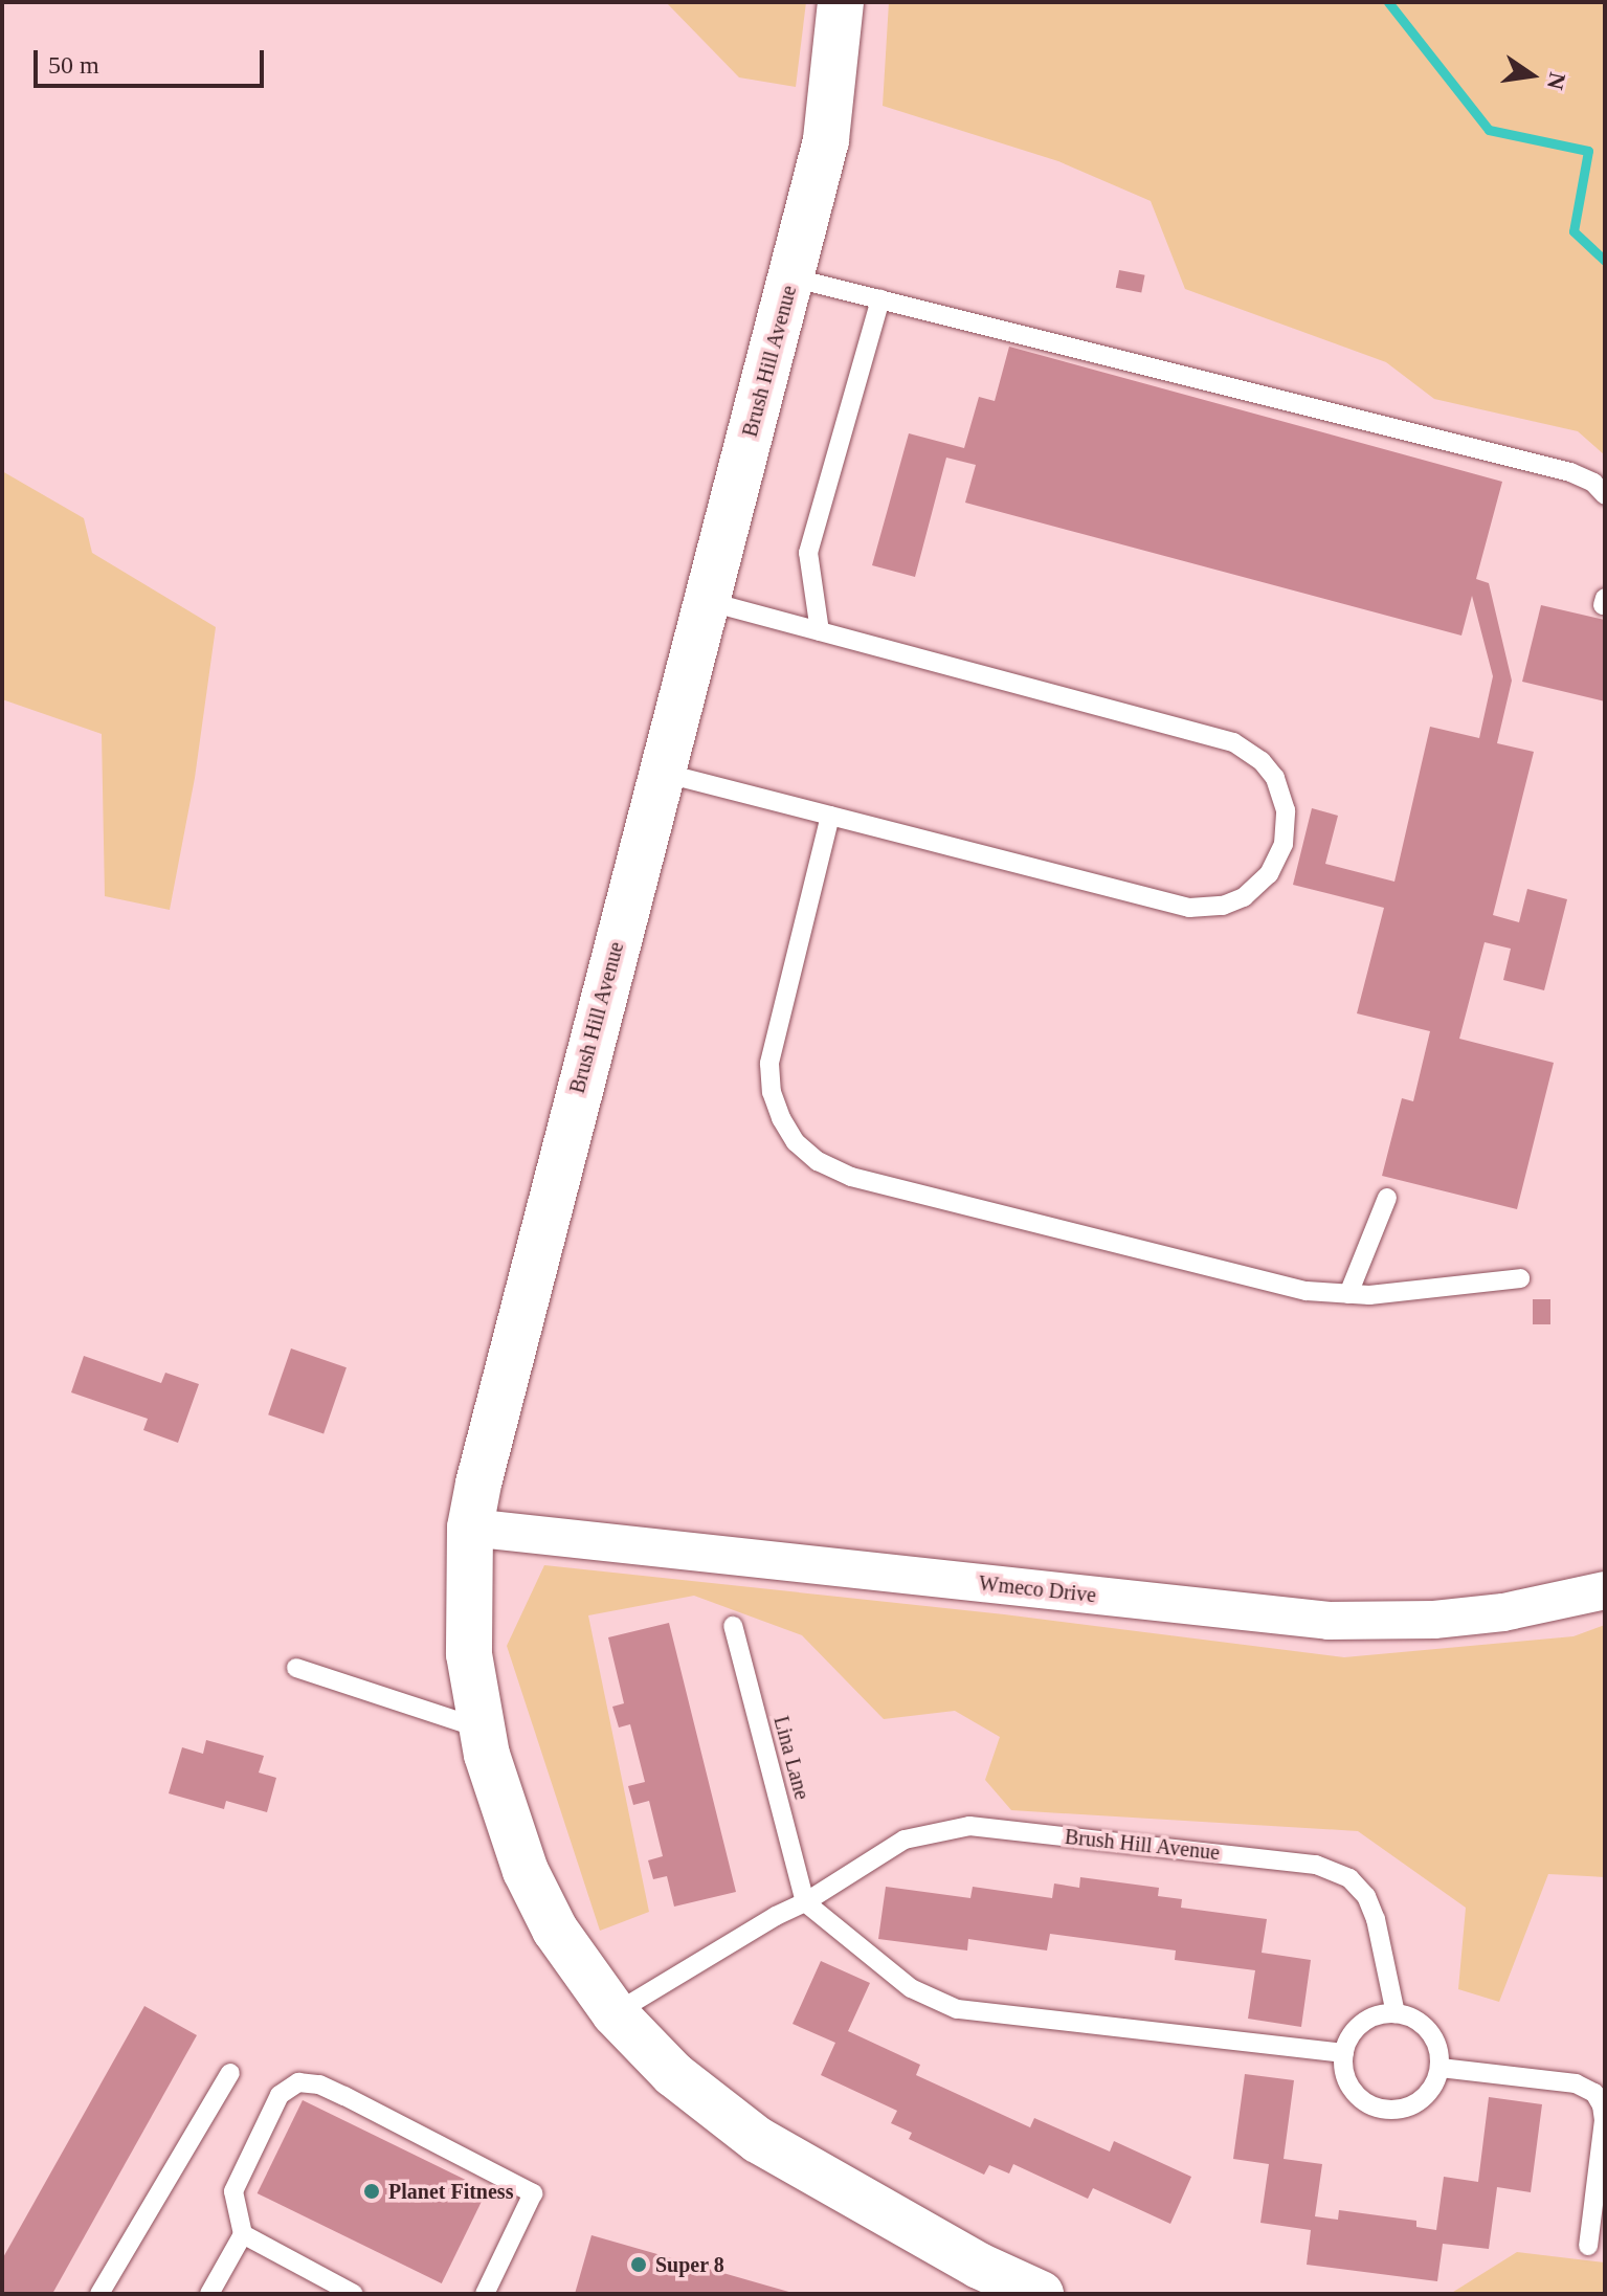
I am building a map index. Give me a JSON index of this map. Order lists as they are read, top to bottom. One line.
{"streets":{"street":["Brush Hill Avenue","Wmeco Drive"],"lane":["Lina Lane"]},"crossings":[["Brush Hill Avenue","Wmeco Drive"],["Brush Hill Avenue","Lina Lane"]],"places":["Planet Fitness","Super 8"],"scale_bar":"50 m","north":"right"}
